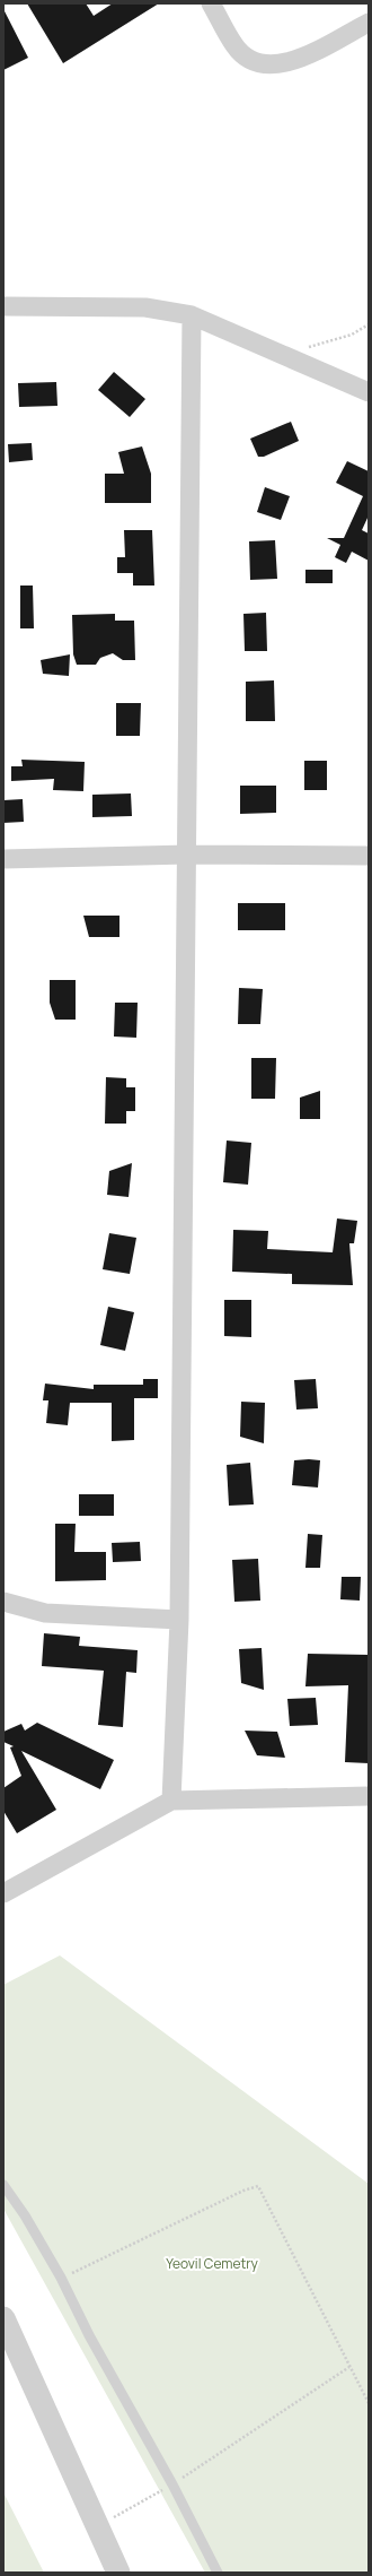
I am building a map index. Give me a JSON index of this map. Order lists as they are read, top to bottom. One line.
{"parks":["Yeovil Cemetry"]}
